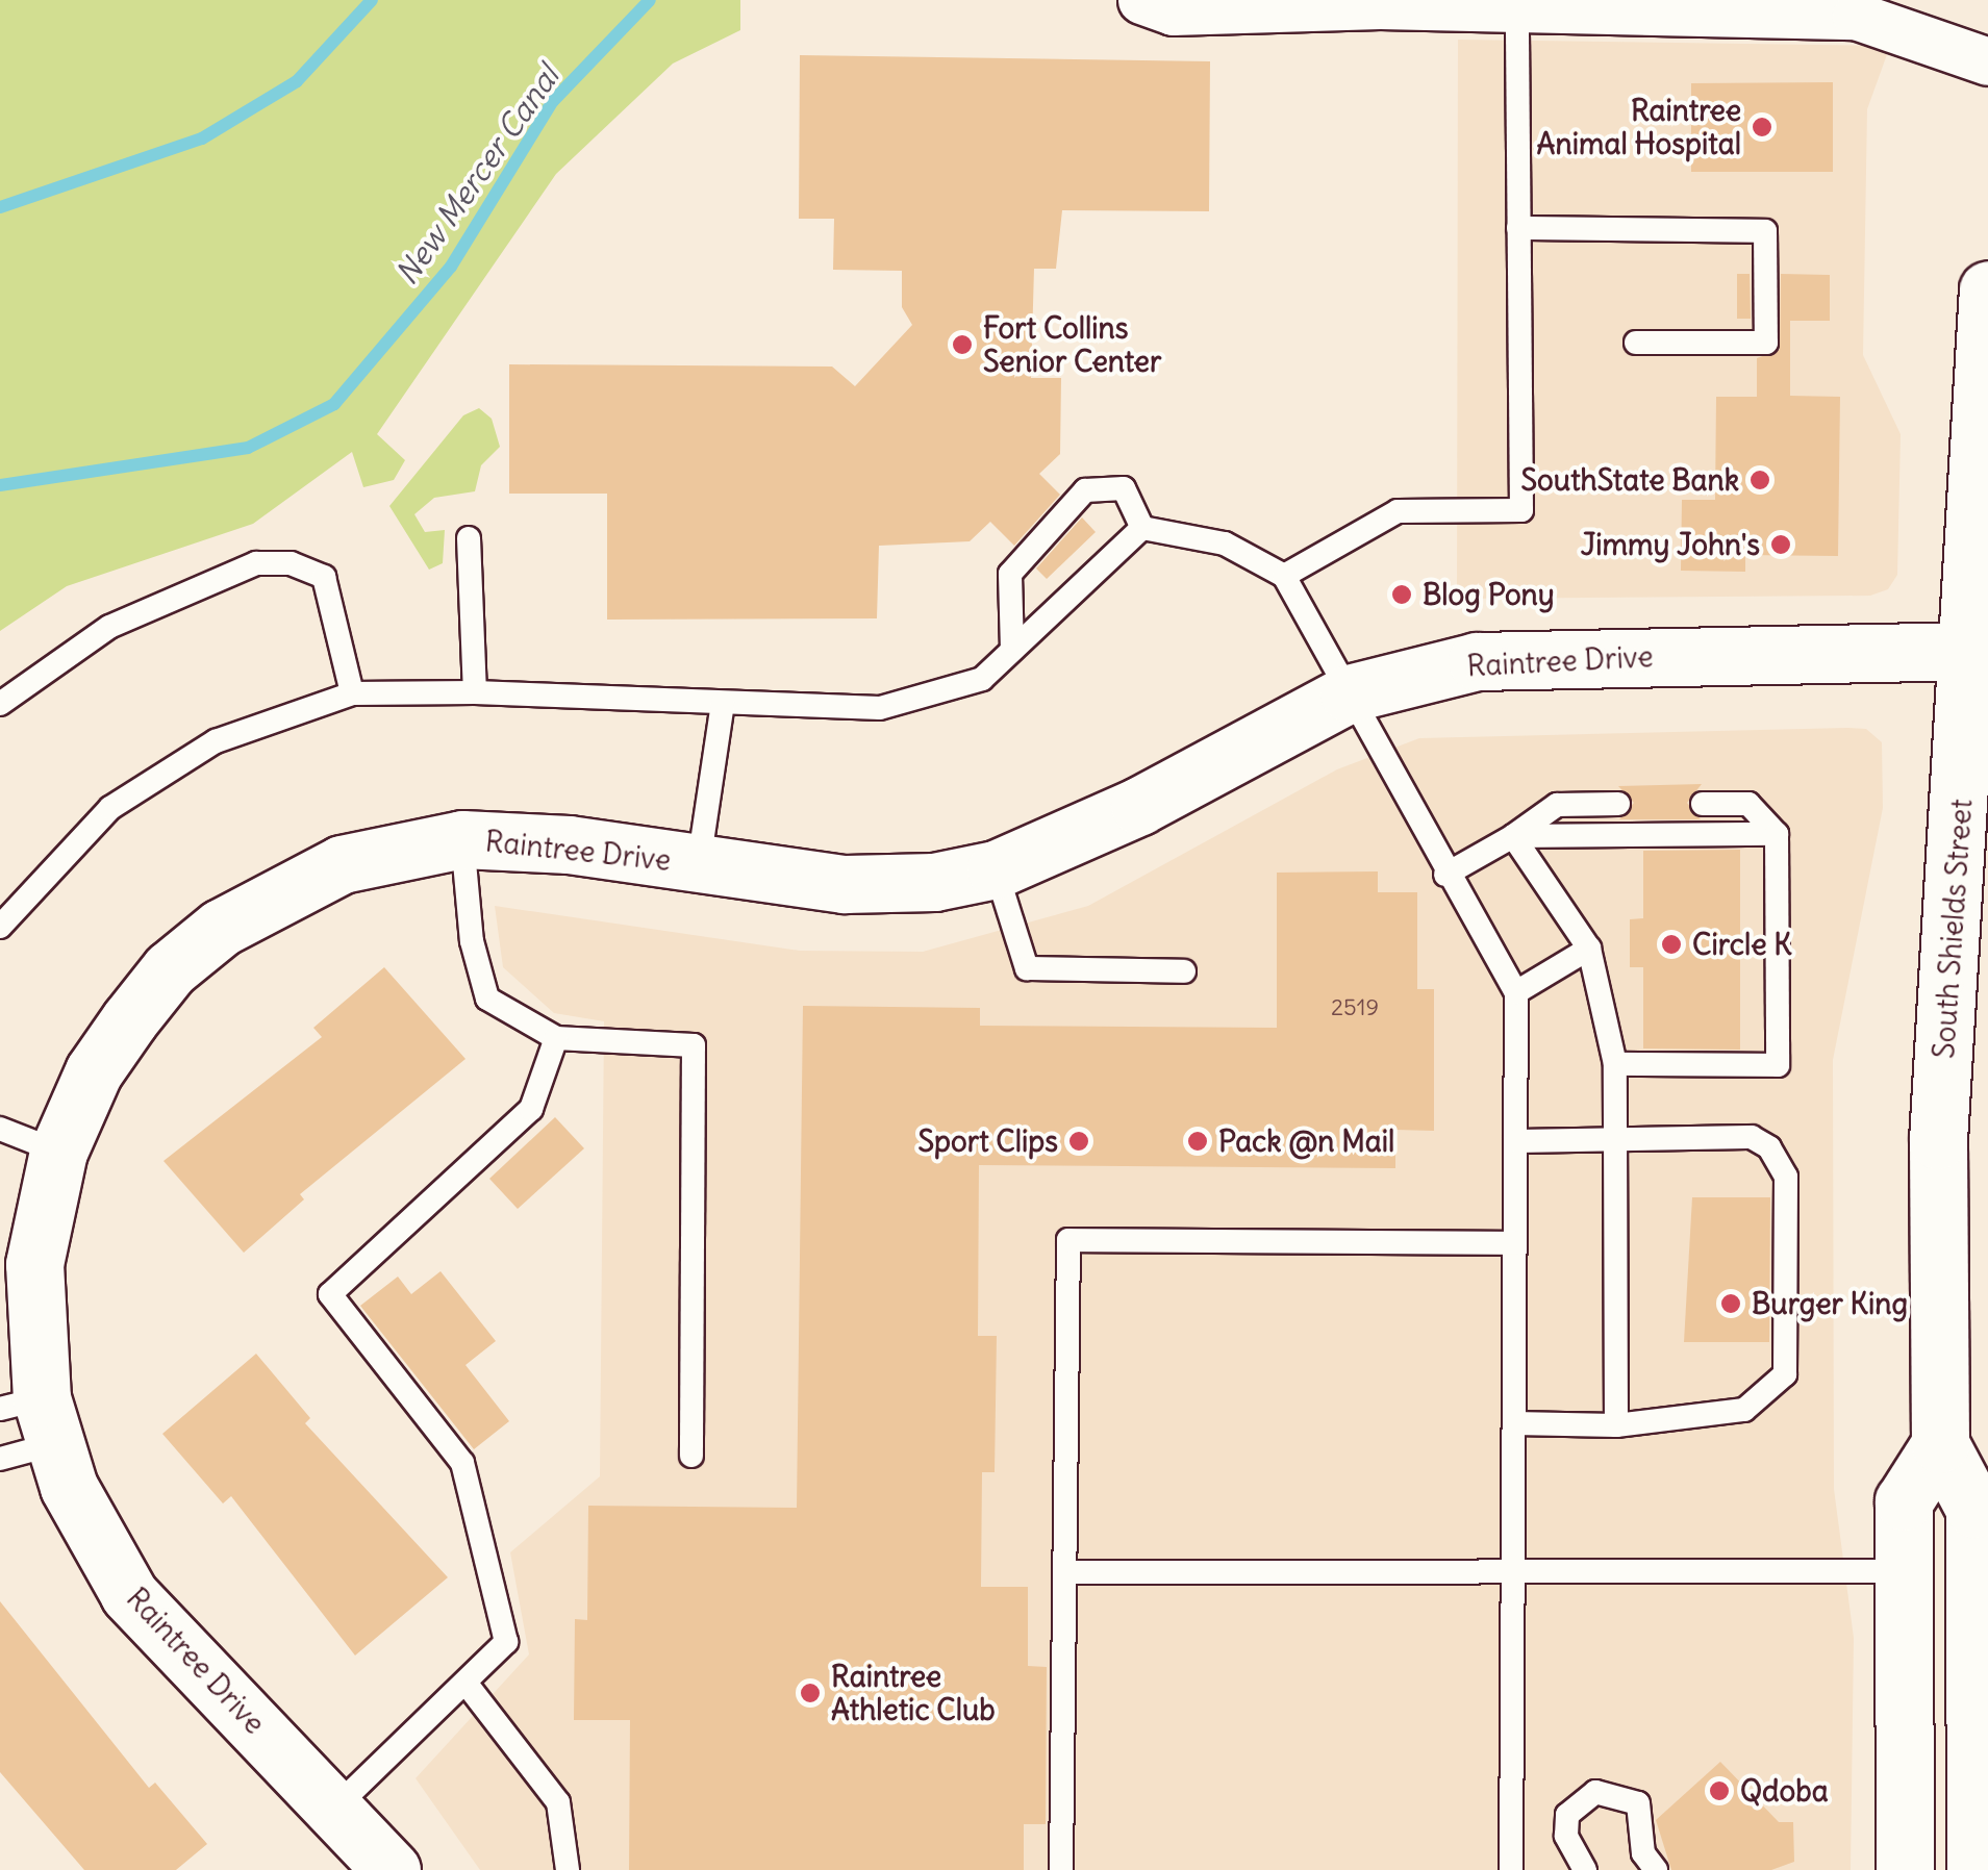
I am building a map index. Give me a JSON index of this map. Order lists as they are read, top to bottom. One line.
{"streets":{"street":["Raintree Drive","South Shields Street"]},"crossings":[["Raintree Drive","South Shields Street"]],"water":["New Mercer Canal"],"places":["Raintree Animal Hospital","Fort Collins Senior Center","SouthState Bank","Jimmy John's","Blog Pony","Circle K","Sport Clips","Pack @n Mail","Burger King","Raintree Athletic Club","Qdoba"],"house_numbers":["2519"]}
